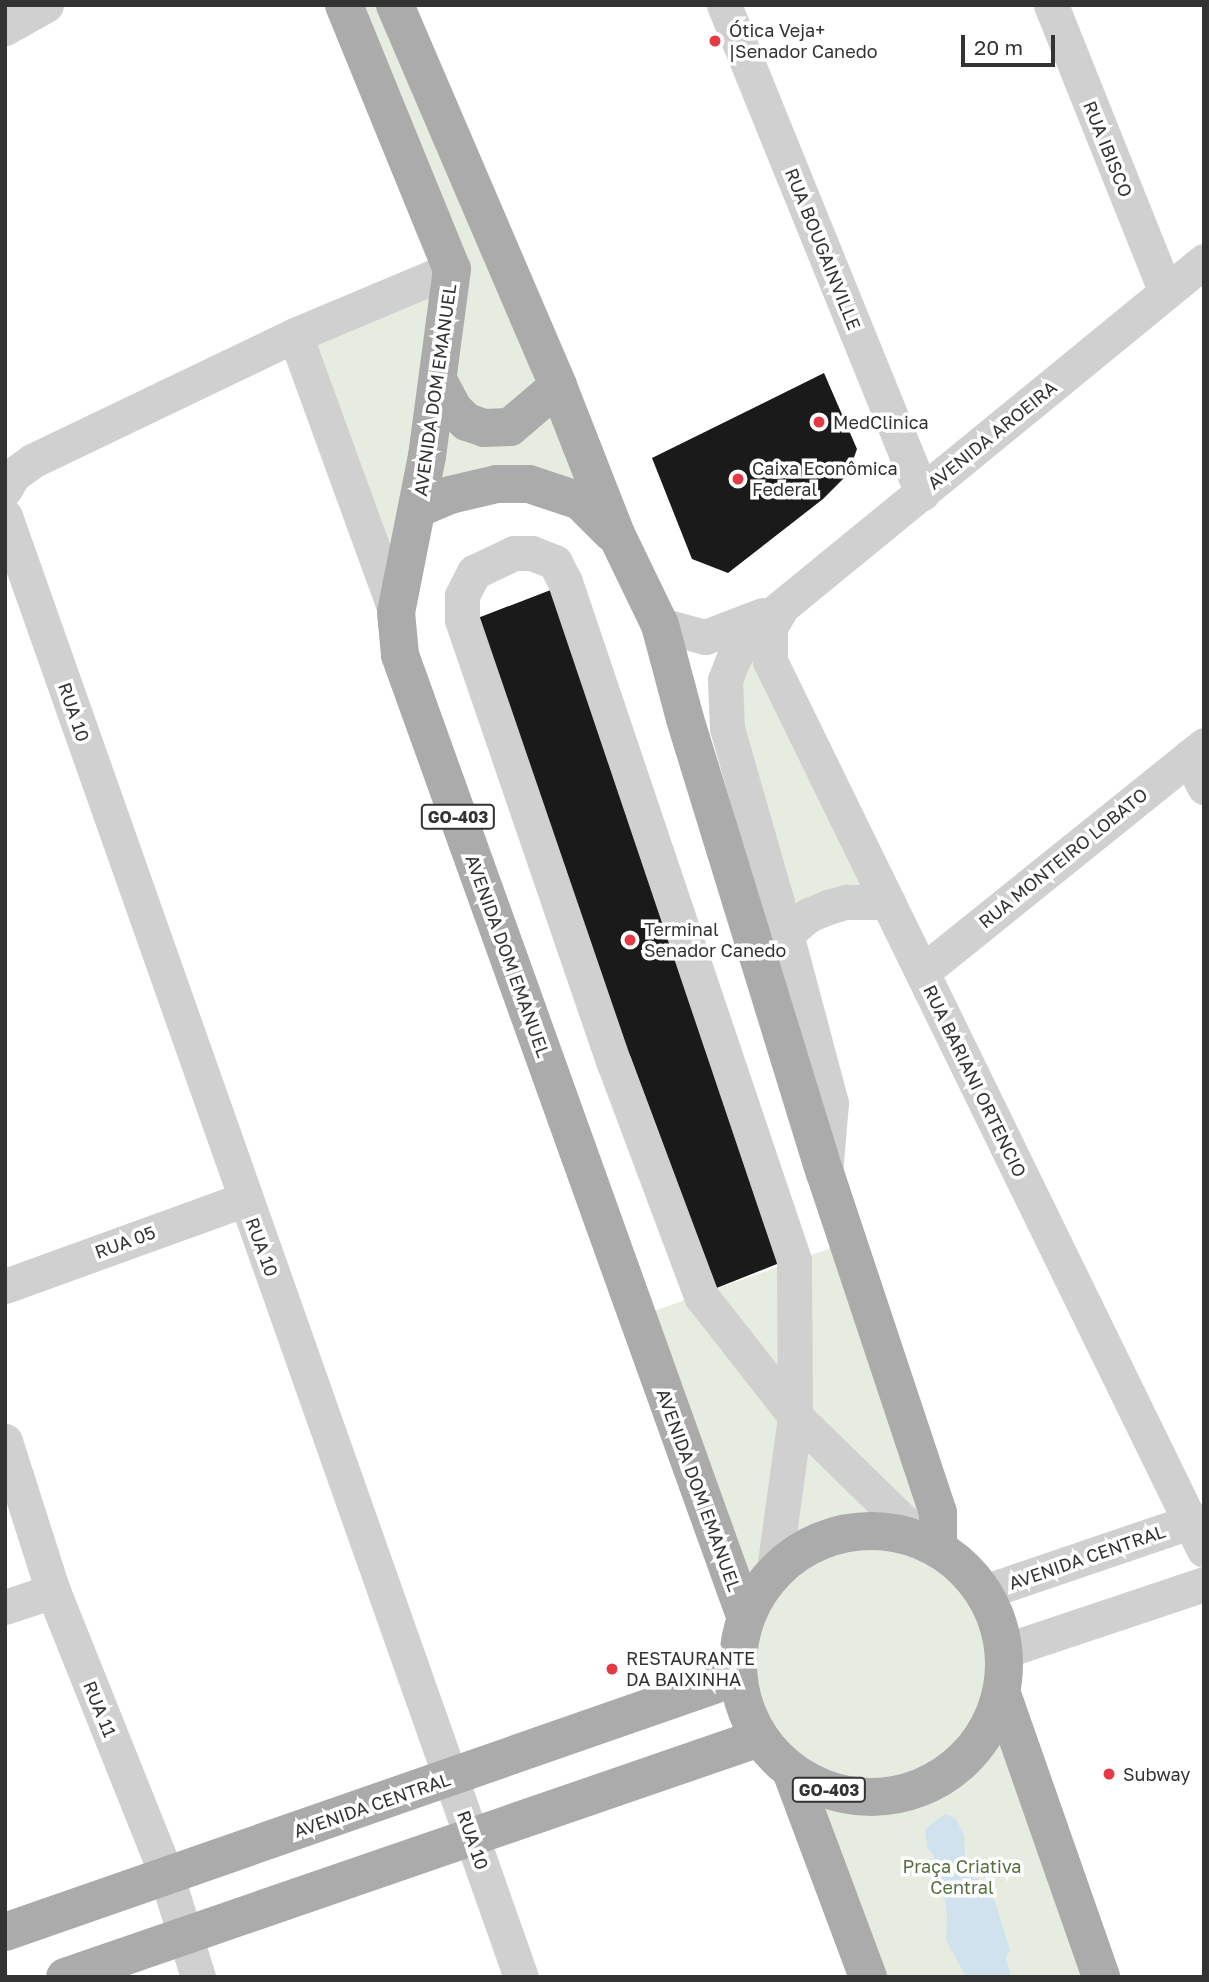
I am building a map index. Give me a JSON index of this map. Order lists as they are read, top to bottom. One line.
{"streets":{"main road":["AVENIDA DOM EMANUEL","GO-403","AVENIDA CENTRAL"],"street":["RUA IBISCO","RUA BOUGAINVILLE","AVENIDA AROEIRA","RUA 10","RUA MONTEIRO LOBATO","RUA BARIANI ORTENCIO","RUA 05","RUA 11"]},"crossings":[["RUA IBISCO","AVENIDA AROEIRA"],["RUA BOUGAINVILLE","AVENIDA AROEIRA"],["AVENIDA DOM EMANUEL","AVENIDA CENTRAL"],["AVENIDA AROEIRA","RUA BARIANI ORTENCIO"],["RUA 10","RUA 05"],["RUA 10","AVENIDA CENTRAL"],["GO-403","AVENIDA CENTRAL"],["RUA MONTEIRO LOBATO","RUA BARIANI ORTENCIO"],["RUA BARIANI ORTENCIO","AVENIDA CENTRAL"],["AVENIDA CENTRAL","RUA 11"]],"parks":["Praça Criativa Central"],"places":["Ótica Veja+ |Senador Canedo","MedClinica","Caixa Econômica Federal","Terminal Senador Canedo","RESTAURANTE DA BAIXINHA","Subway"],"scale_bar":"20 m"}
